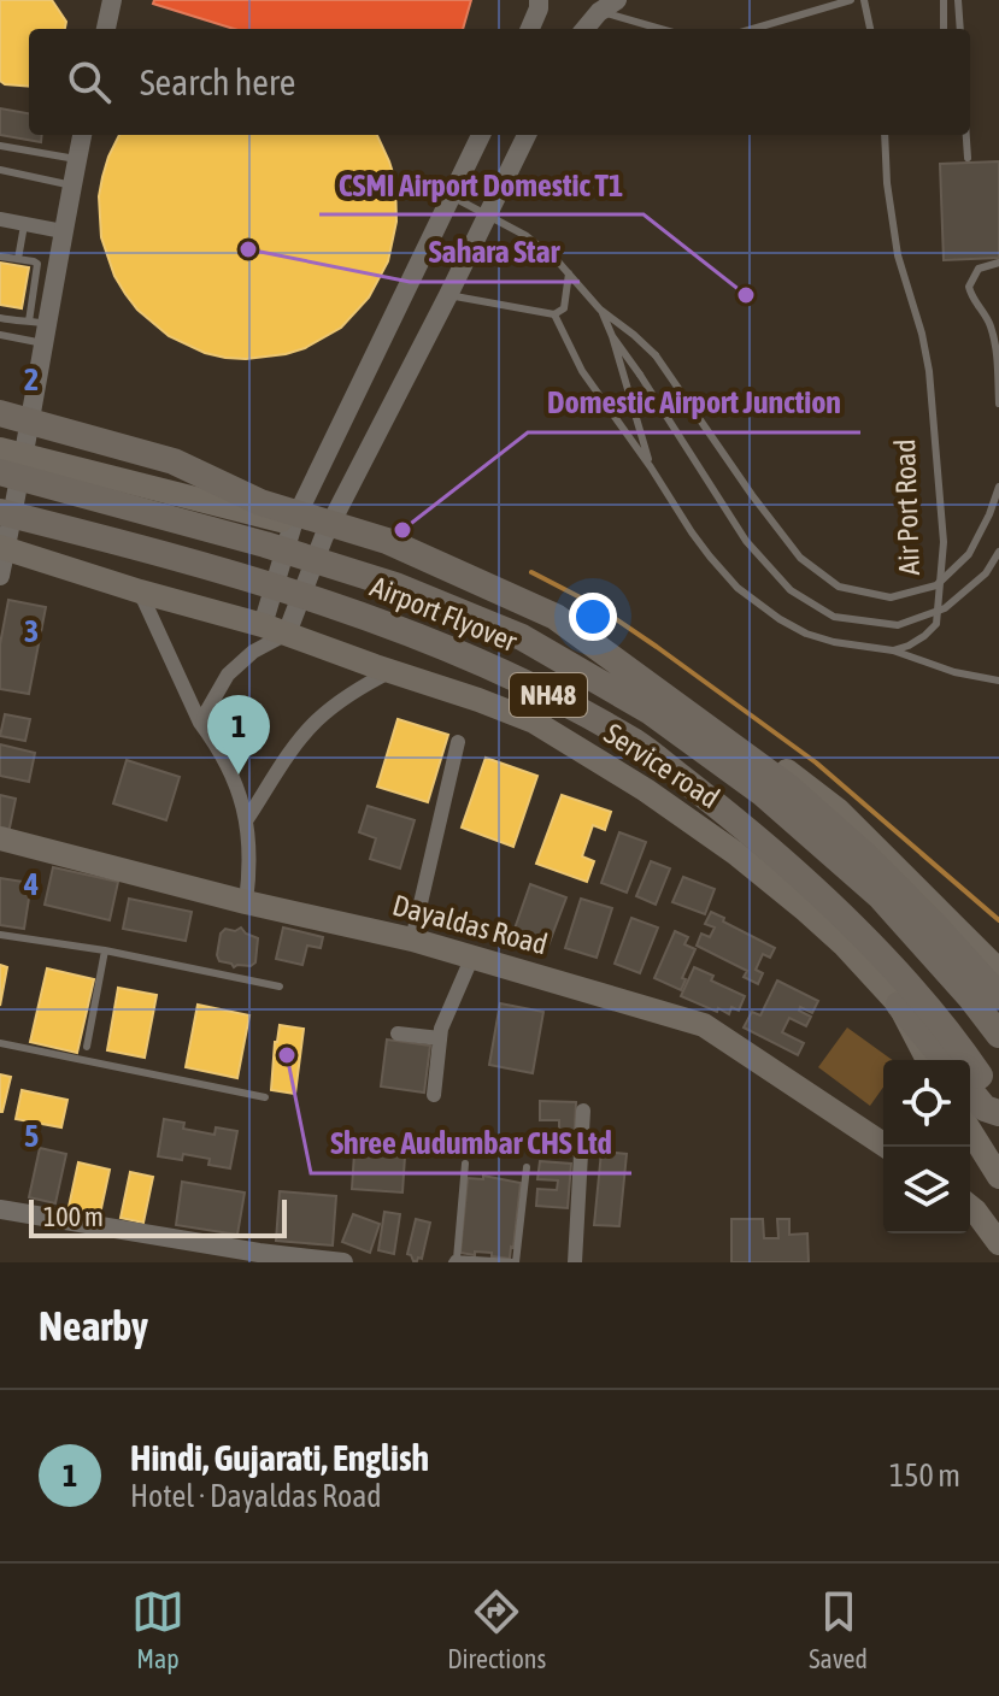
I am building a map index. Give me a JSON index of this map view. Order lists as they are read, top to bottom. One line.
{"streets":{"highway":["Airport Flyover","NH48"],"main road":["Service road","Dayaldas Road"],"lane":["Air Port Road"]},"places":["Sahara Star","CSMI Airport Domestic T1","Domestic Airport Junction","Shree Audumbar CHS Ltd"],"scale_bar":"100 m","page":{"search":"Search here","pins":"1","scale":"100 m","heading":"Nearby","list":[{"mark":"1","name":"Hindi, Gujarati, English","note":"Hotel · Dayaldas Road","value":"150 m"}],"nav":["Map","Directions","Saved"]},"grid":{"rows":["2","3","4","5"]}}
